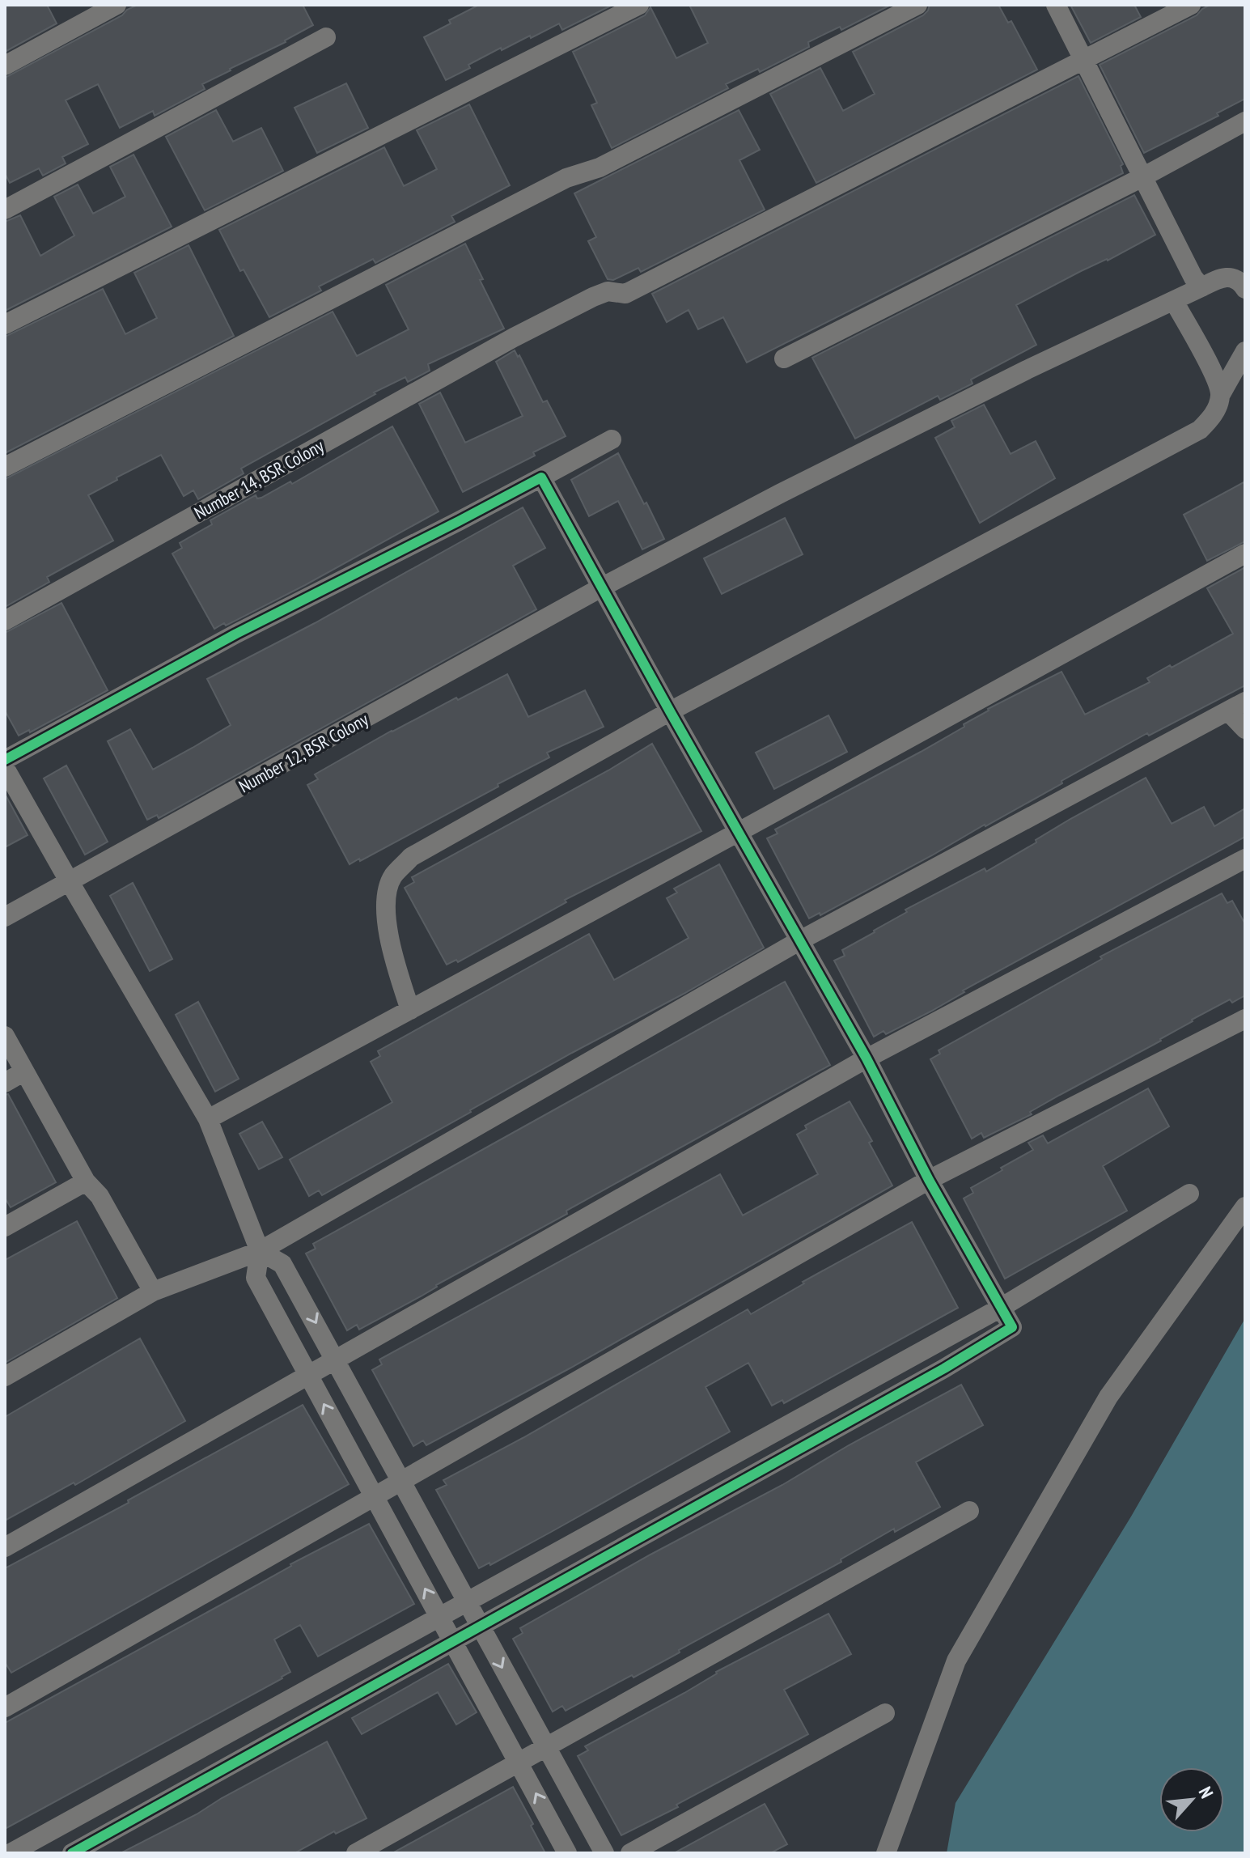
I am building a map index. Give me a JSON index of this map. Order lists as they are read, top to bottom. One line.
{"streets":{"street":["Number 14, BSR Colony","Number 12, BSR Colony"]},"north":"top right"}
